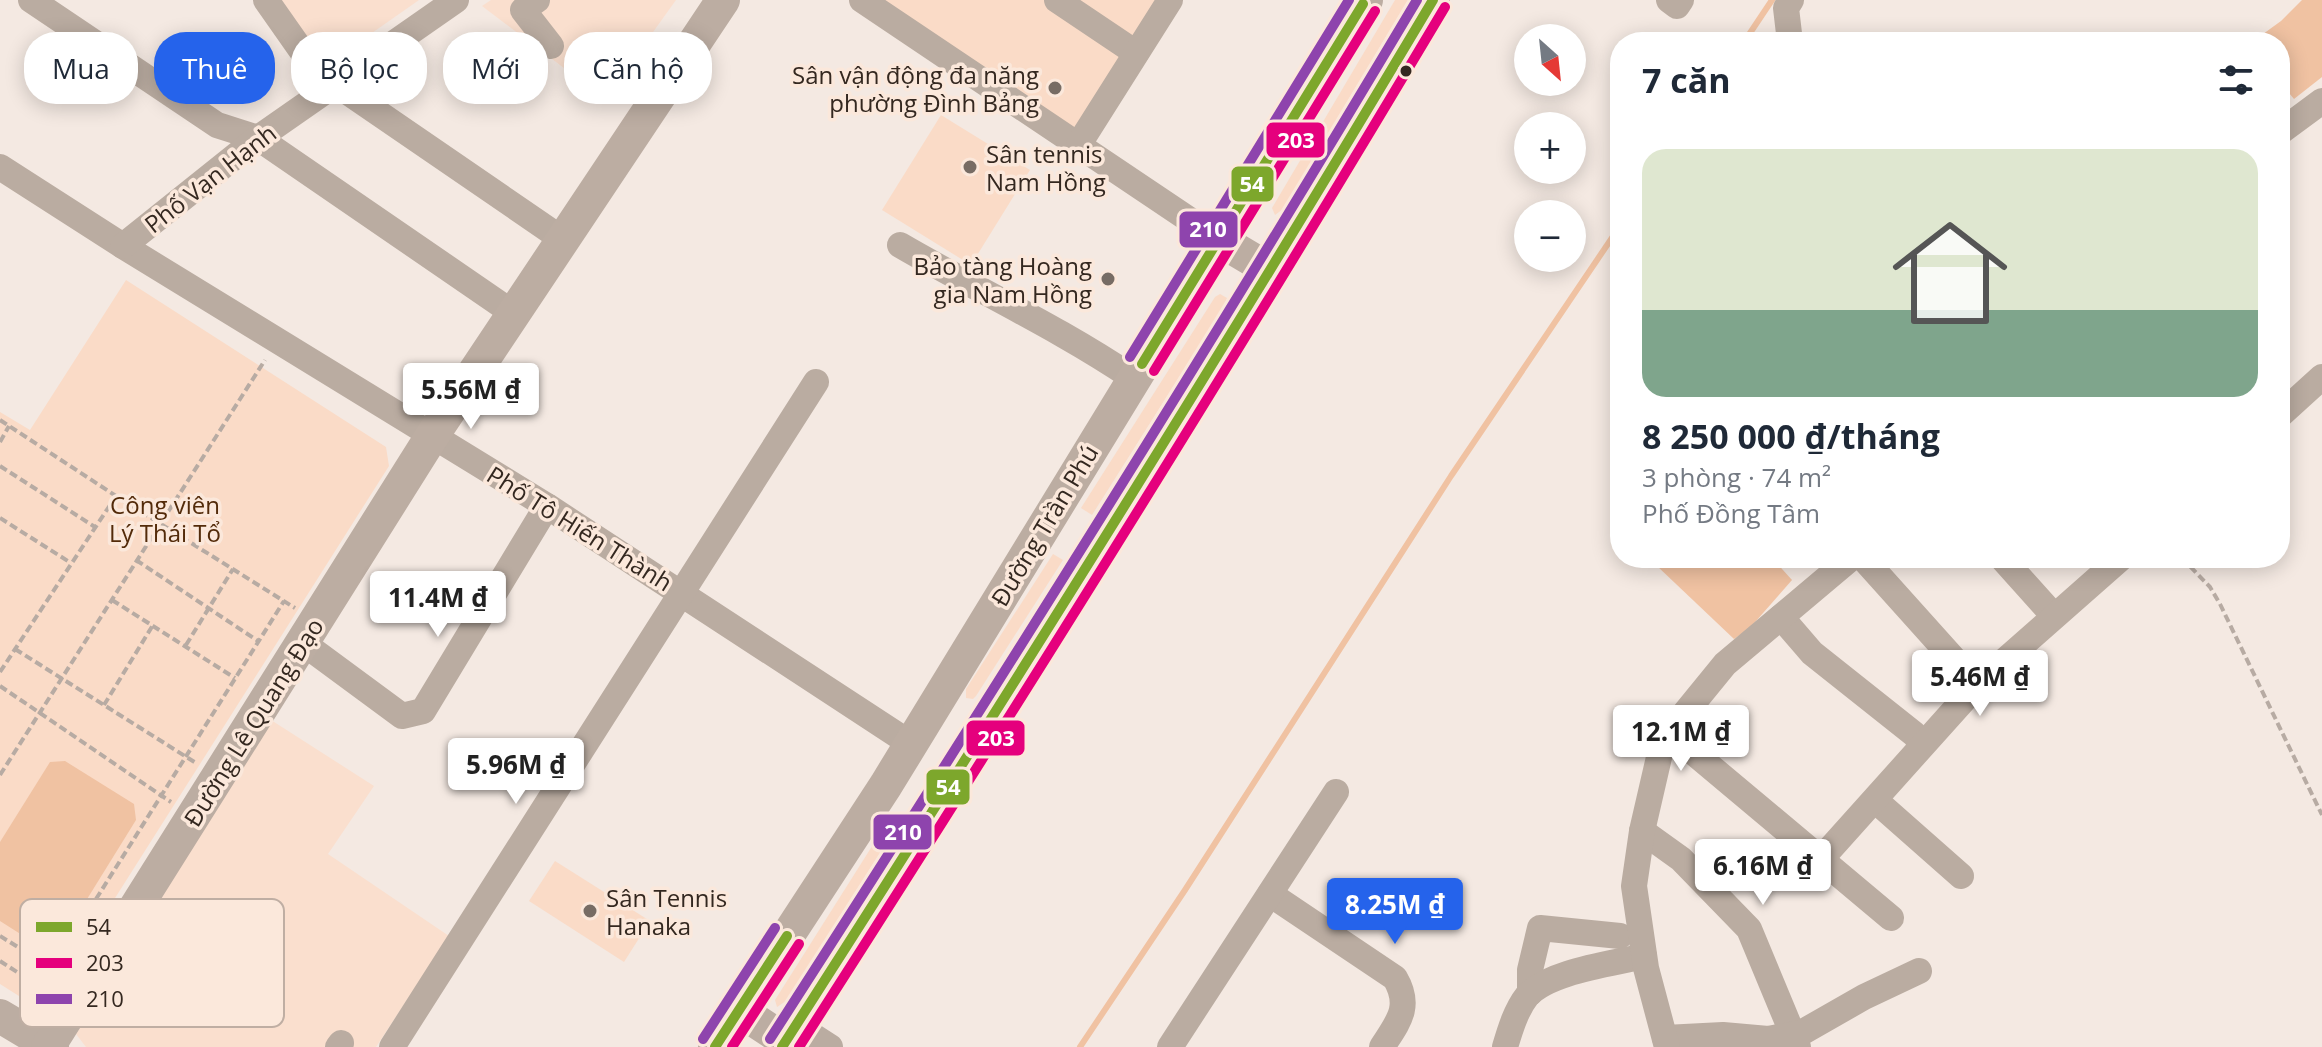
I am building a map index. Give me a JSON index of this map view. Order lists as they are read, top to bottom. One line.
{"streets":{"main road":["Đường Trần Phú","Đường Lê Quang Đạo"],"street":["Phố Vạn Hạnh","Phố Tô Hiến Thành"]},"crossings":[["Phố Vạn Hạnh","Phố Tô Hiến Thành"],["Đường Trần Phú","Phố Tô Hiến Thành"],["Phố Tô Hiến Thành","Đường Lê Quang Đạo"]],"parks":["Công viên Lý Thái Tổ"],"places":["Sân vận động đa năng phường Đình Bảng","Sân tennis Nam Hồng","Bảo tàng Hoàng gia Nam Hồng","Sân Tennis Hanaka"],"lines":["transit line 54","transit line 210","transit line 203"],"legend":["54","203","210"],"north":"bottom right","page":{"map_buttons":["+","−"],"chip":["Mua","Thuê","Bộ lọc","Mới","Căn hộ"],"heading":"7 căn","list":[{"name":"8 250 000 ₫/tháng","note":"3 phòng · 74 m² · Phố Đồng Tâm"}],"price":["5.56M ₫","11.4M ₫","5.46M ₫","12.1M ₫","5.96M ₫","6.16M ₫","8.25M ₫"]}}
